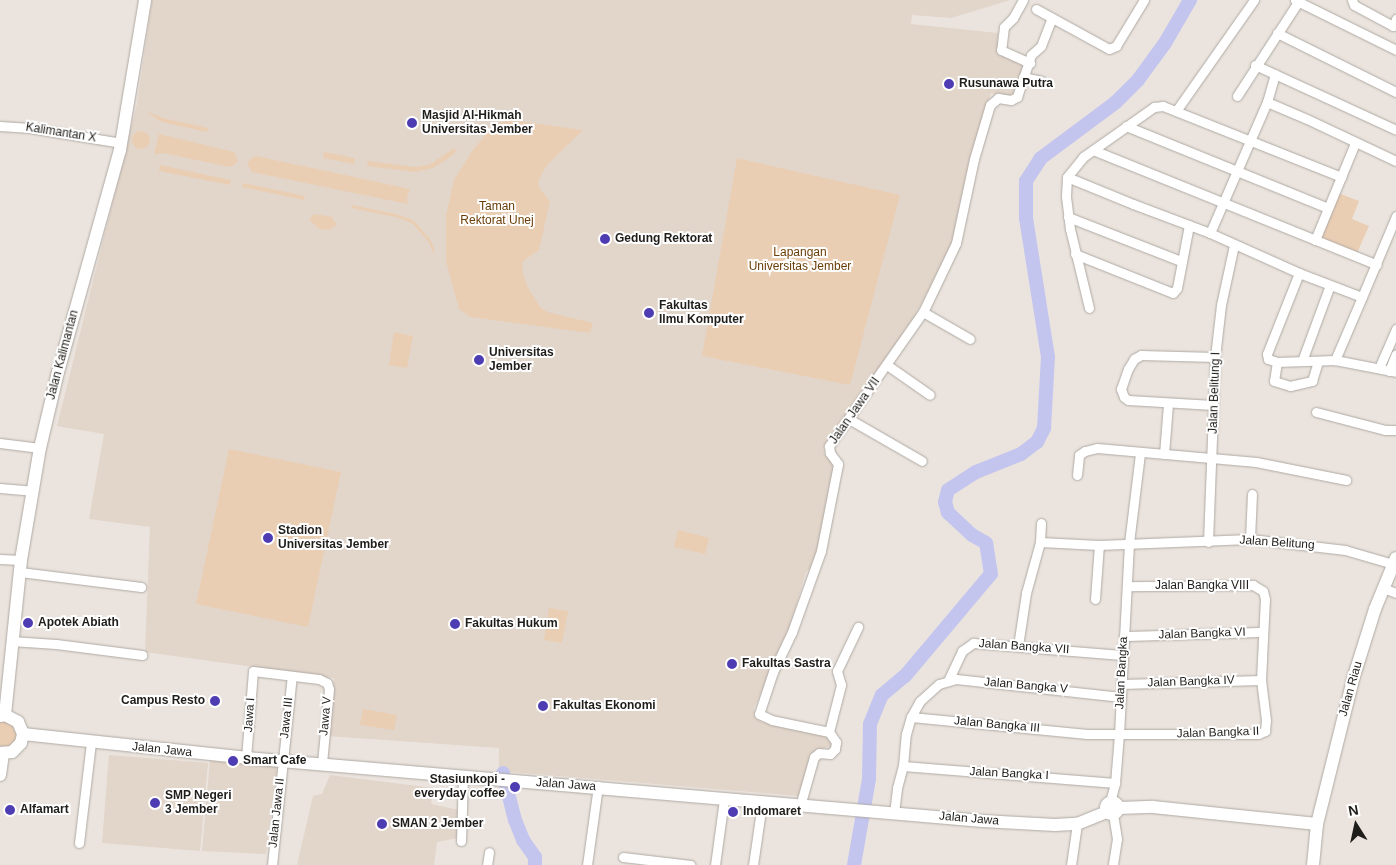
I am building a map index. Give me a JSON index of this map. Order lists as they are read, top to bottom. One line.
{"streets":{"main road":["Jalan Kalimantan","Jalan Riau","Jalan Jawa"],"street":["Kalimantan X","Jalan Belitung I","Jalan Jawa VII","Jalan Belitung","Jalan Bangka VIII","Jalan Bangka VI","Jalan Bangka VII","Jalan Bangka","Jalan Bangka IV","Jalan Bangka V","Jawa I","Jawa V","Jawa III","Jalan Bangka III","Jalan Bangka II","Jalan Bangka I","Jalan Jawa II"]},"crossings":[["Kalimantan X","Jalan Kalimantan"],["Jalan Belitung I","Jalan Belitung"],["Jalan Belitung","Jalan Bangka"],["Jalan Belitung","Jalan Riau"],["Jalan Bangka VIII","Jalan Bangka VI"],["Jalan Bangka VIII","Jalan Bangka"],["Jalan Bangka VI","Jalan Bangka"],["Jalan Bangka VI","Jalan Bangka IV"],["Jalan Bangka VI","Jalan Bangka II"],["Jalan Bangka VII","Jalan Bangka"],["Jalan Bangka VII","Jalan Bangka V"],["Jalan Bangka","Jalan Bangka IV"],["Jalan Bangka","Jalan Bangka V"],["Jalan Bangka","Jalan Bangka III"],["Jalan Bangka","Jalan Bangka II"],["Jalan Bangka","Jalan Jawa"],["Jalan Bangka","Jalan Bangka I"],["Jalan Bangka IV","Jalan Bangka II"],["Jalan Riau","Jalan Jawa"],["Jawa I","Jawa V"],["Jawa I","Jawa III"],["Jawa I","Jalan Jawa"],["Jawa V","Jawa III"],["Jawa V","Jalan Jawa"],["Jawa III","Jalan Jawa"],["Jawa III","Jalan Jawa II"],["Jalan Bangka III","Jalan Bangka II"],["Jalan Jawa","Jalan Jawa II"]],"parks":["Taman Rektorat Unej","Lapangan Universitas Jember"],"places":["Rusunawa Putra","Masjid Al-Hikmah Universitas Jember","Gedung Rektorat","Fakultas Ilmu Komputer","Universitas Jember","Stadion Universitas Jember","Apotek Abiath","Fakultas Hukum","Fakultas Sastra","Campus Resto","Fakultas Ekonomi","Smart Cafe","Stasiunkopi - everyday coffee","SMP Negeri 3 Jember","Alfamart","Indomaret","SMAN 2 Jember"],"north":"top"}
